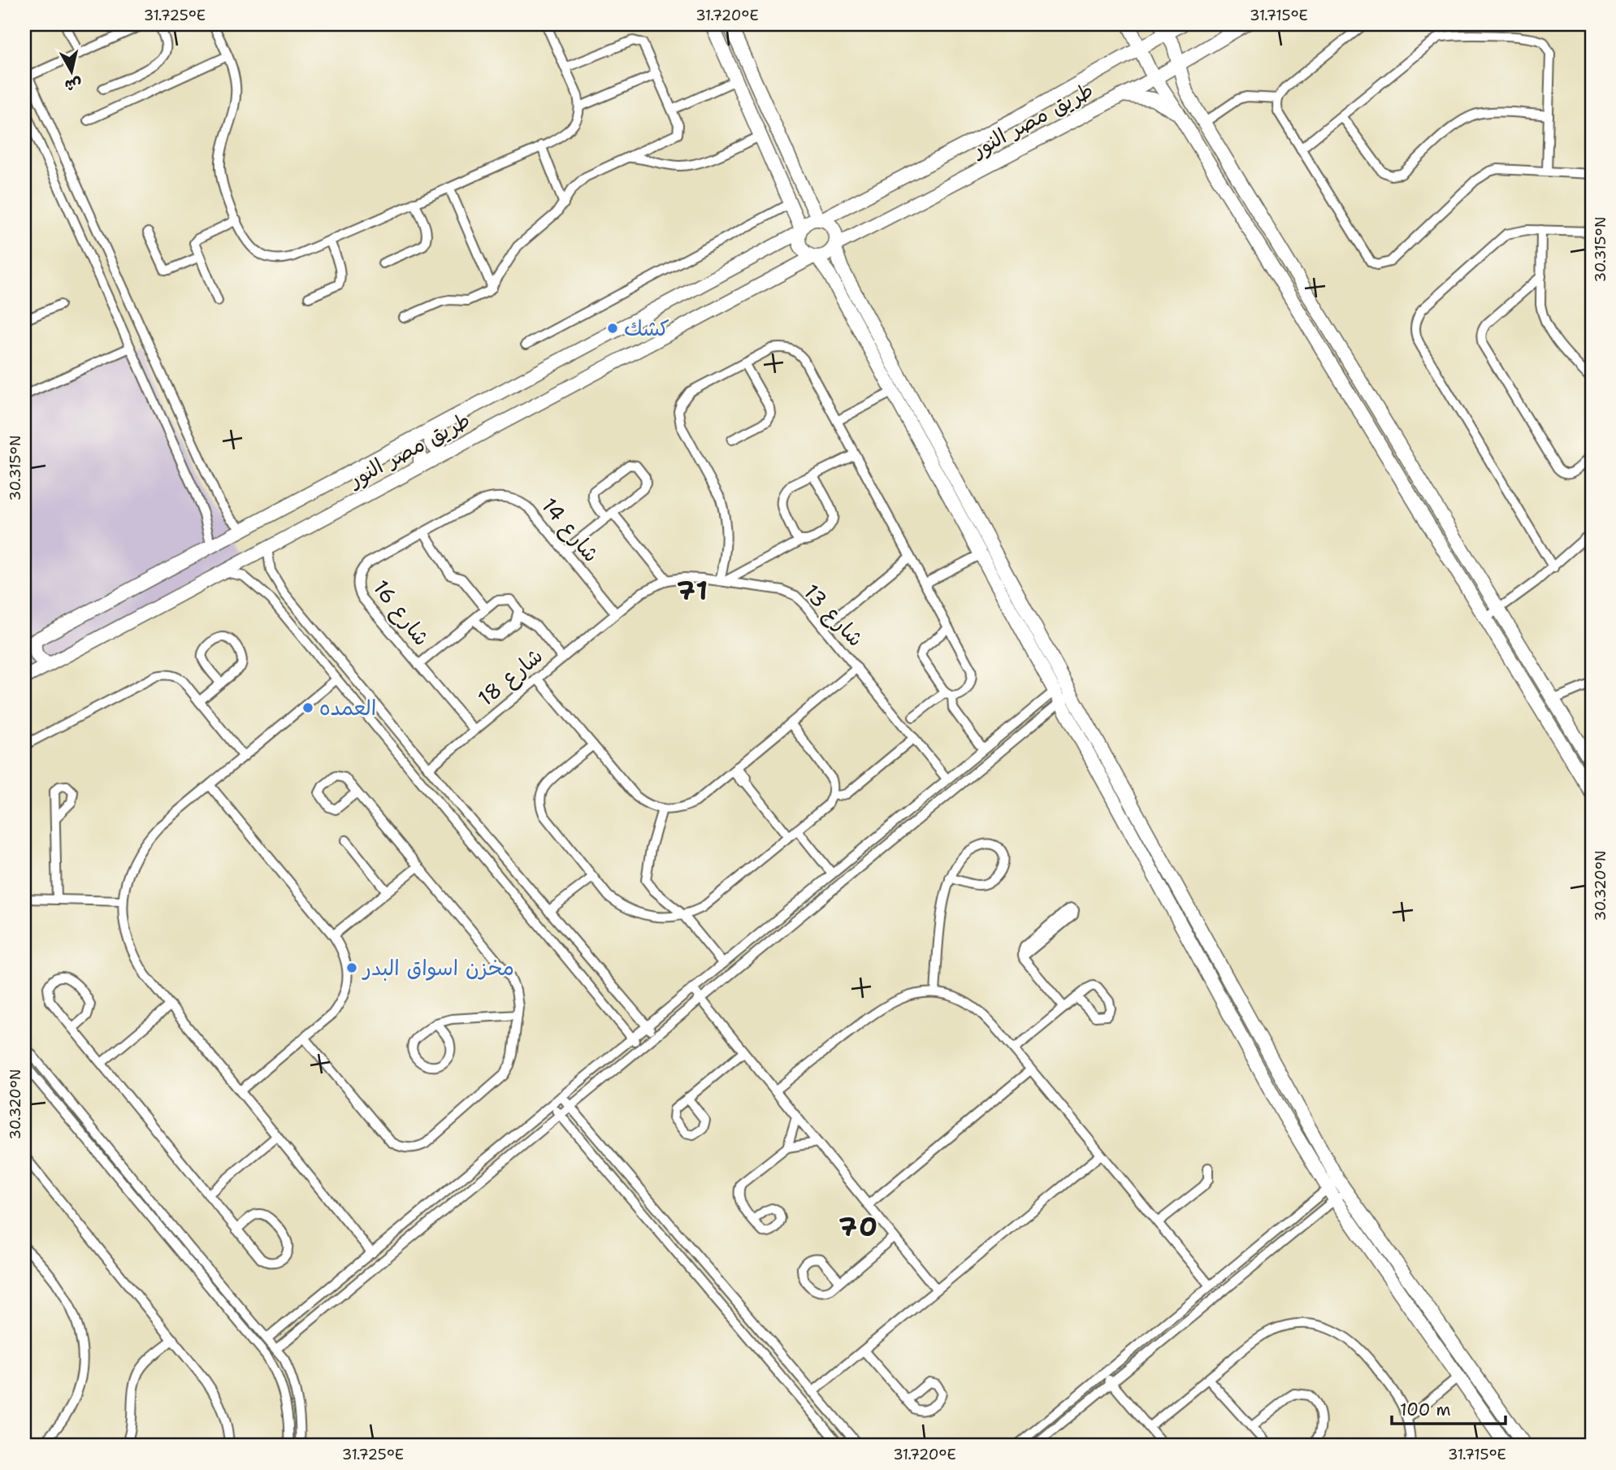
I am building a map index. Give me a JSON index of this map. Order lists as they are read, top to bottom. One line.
{"streets":{"street":["طريق مصر النور","شارع 14","شارع 16","شارع 13","شارع 18"]},"crossings":[["شارع 14","شارع 16"],["شارع 14","شارع 13"],["شارع 14","شارع 18"],["شارع 16","شارع 18"],["شارع 13","شارع 18"]],"districts":["71","70"],"places":["كشك","العمده","مخزن اسواق البدر"],"scale_bar":"100 m","north":"bottom","coordinates":["31.725°E","31.720°E","31.715°E","30.315°N","30.320°N"]}
